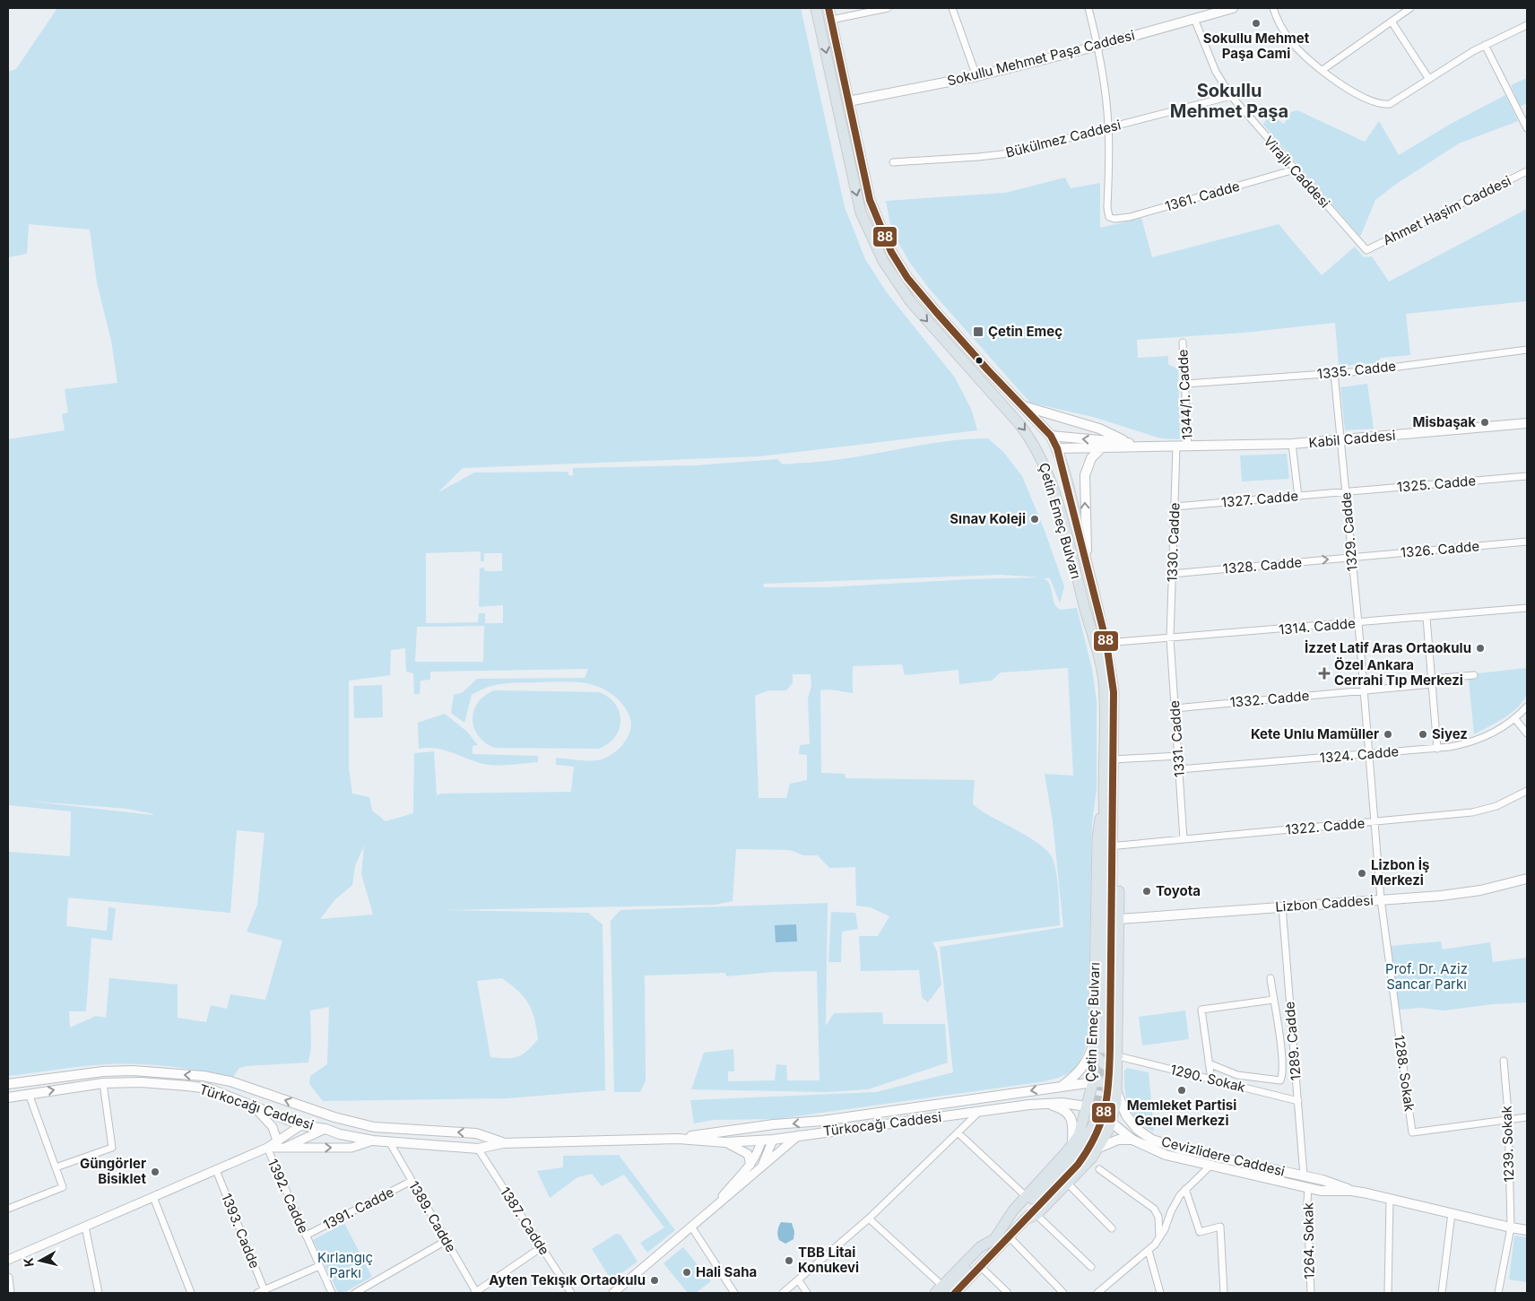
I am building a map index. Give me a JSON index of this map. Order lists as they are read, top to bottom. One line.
{"streets":{"main road":["Sokullu Mehmet Paşa Caddesi","Kabil Caddesi","Çetin Emeç Bulvarı","Lizbon Caddesi","Türkocağı Caddesi","Cevizlidere Caddesi"],"street":["Bükülmez Caddesi","Virajlı Caddesi","1361. Cadde","Ahmet Haşim Caddesi","1335. Cadde","1344/1. Cadde","1325. Cadde","1327. Cadde","1329. Cadde","1330. Cadde","1326. Cadde","1328. Cadde","1314. Cadde","1332. Cadde","1331. Cadde","1324. Cadde","1322. Cadde","1289. Cadde","1288. Sokak","1290. Sokak","1239. Sokak","1392. Cadde","1391. Cadde","1389. Cadde","1387. Cadde","1393. Cadde","1264. Sokak"]},"crossings":[["Sokullu Mehmet Paşa Caddesi","Virajlı Caddesi"],["Sokullu Mehmet Paşa Caddesi","Çetin Emeç Bulvarı"],["Bükülmez Caddesi","Virajlı Caddesi"],["Bükülmez Caddesi","1361. Cadde"],["Virajlı Caddesi","1361. Cadde"],["Virajlı Caddesi","Ahmet Haşim Caddesi"],["1335. Cadde","1344/1. Cadde"],["1335. Cadde","1329. Cadde"],["1344/1. Cadde","Kabil Caddesi"],["Kabil Caddesi","Çetin Emeç Bulvarı"],["Kabil Caddesi","1329. Cadde"],["Kabil Caddesi","1330. Cadde"],["1325. Cadde","1327. Cadde"],["1325. Cadde","1329. Cadde"],["1327. Cadde","1329. Cadde"],["1327. Cadde","1330. Cadde"],["Çetin Emeç Bulvarı","1314. Cadde"],["Çetin Emeç Bulvarı","1322. Cadde"],["Çetin Emeç Bulvarı","Lizbon Caddesi"],["Çetin Emeç Bulvarı","1290. Sokak"],["Çetin Emeç Bulvarı","Türkocağı Caddesi"],["Çetin Emeç Bulvarı","Cevizlidere Caddesi"],["1329. Cadde","1326. Cadde"],["1329. Cadde","1328. Cadde"],["1329. Cadde","1314. Cadde"],["1329. Cadde","1332. Cadde"],["1329. Cadde","1324. Cadde"],["1329. Cadde","1322. Cadde"],["1329. Cadde","Lizbon Caddesi"],["1329. Cadde","1288. Sokak"],["1330. Cadde","1328. Cadde"],["1330. Cadde","1314. Cadde"],["1330. Cadde","1331. Cadde"],["1326. Cadde","1328. Cadde"],["1314. Cadde","1331. Cadde"],["1332. Cadde","1331. Cadde"],["1331. Cadde","1324. Cadde"],["1331. Cadde","1322. Cadde"],["Lizbon Caddesi","1289. Cadde"],["Lizbon Caddesi","1288. Sokak"],["1289. Cadde","1290. Sokak"],["1289. Cadde","Cevizlidere Caddesi"],["1288. Sokak","1239. Sokak"],["Türkocağı Caddesi","1389. Cadde"],["Türkocağı Caddesi","1387. Cadde"],["1239. Sokak","Cevizlidere Caddesi"],["Cevizlidere Caddesi","1264. Sokak"],["1392. Cadde","1391. Cadde"],["1391. Cadde","1389. Cadde"]],"one_way":["1328. Cadde"],"districts":["Sokullu Mehmet Paşa"],"parks":["Prof. Dr. Aziz Sancar Parkı","Kırlangıç Parkı"],"places":{"other":["Sokullu Mehmet Paşa Cami","Misbaşak","Sınav Koleji","İzzet Latif Aras Ortaokulu","Kete Unlu Mamüller","Siyez","Lizbon İş Merkezi","Toyota","Memleket Partisi Genel Merkezi","Güngörler Bisiklet","TBB Litai Konukevi","Hali Saha","Ayten Tekışık Ortaokulu"],"transit":["Çetin Emeç"],"health":["Özel Ankara Cerrahi Tıp Merkezi"]},"lines":["transit line 88"],"north":"left"}
